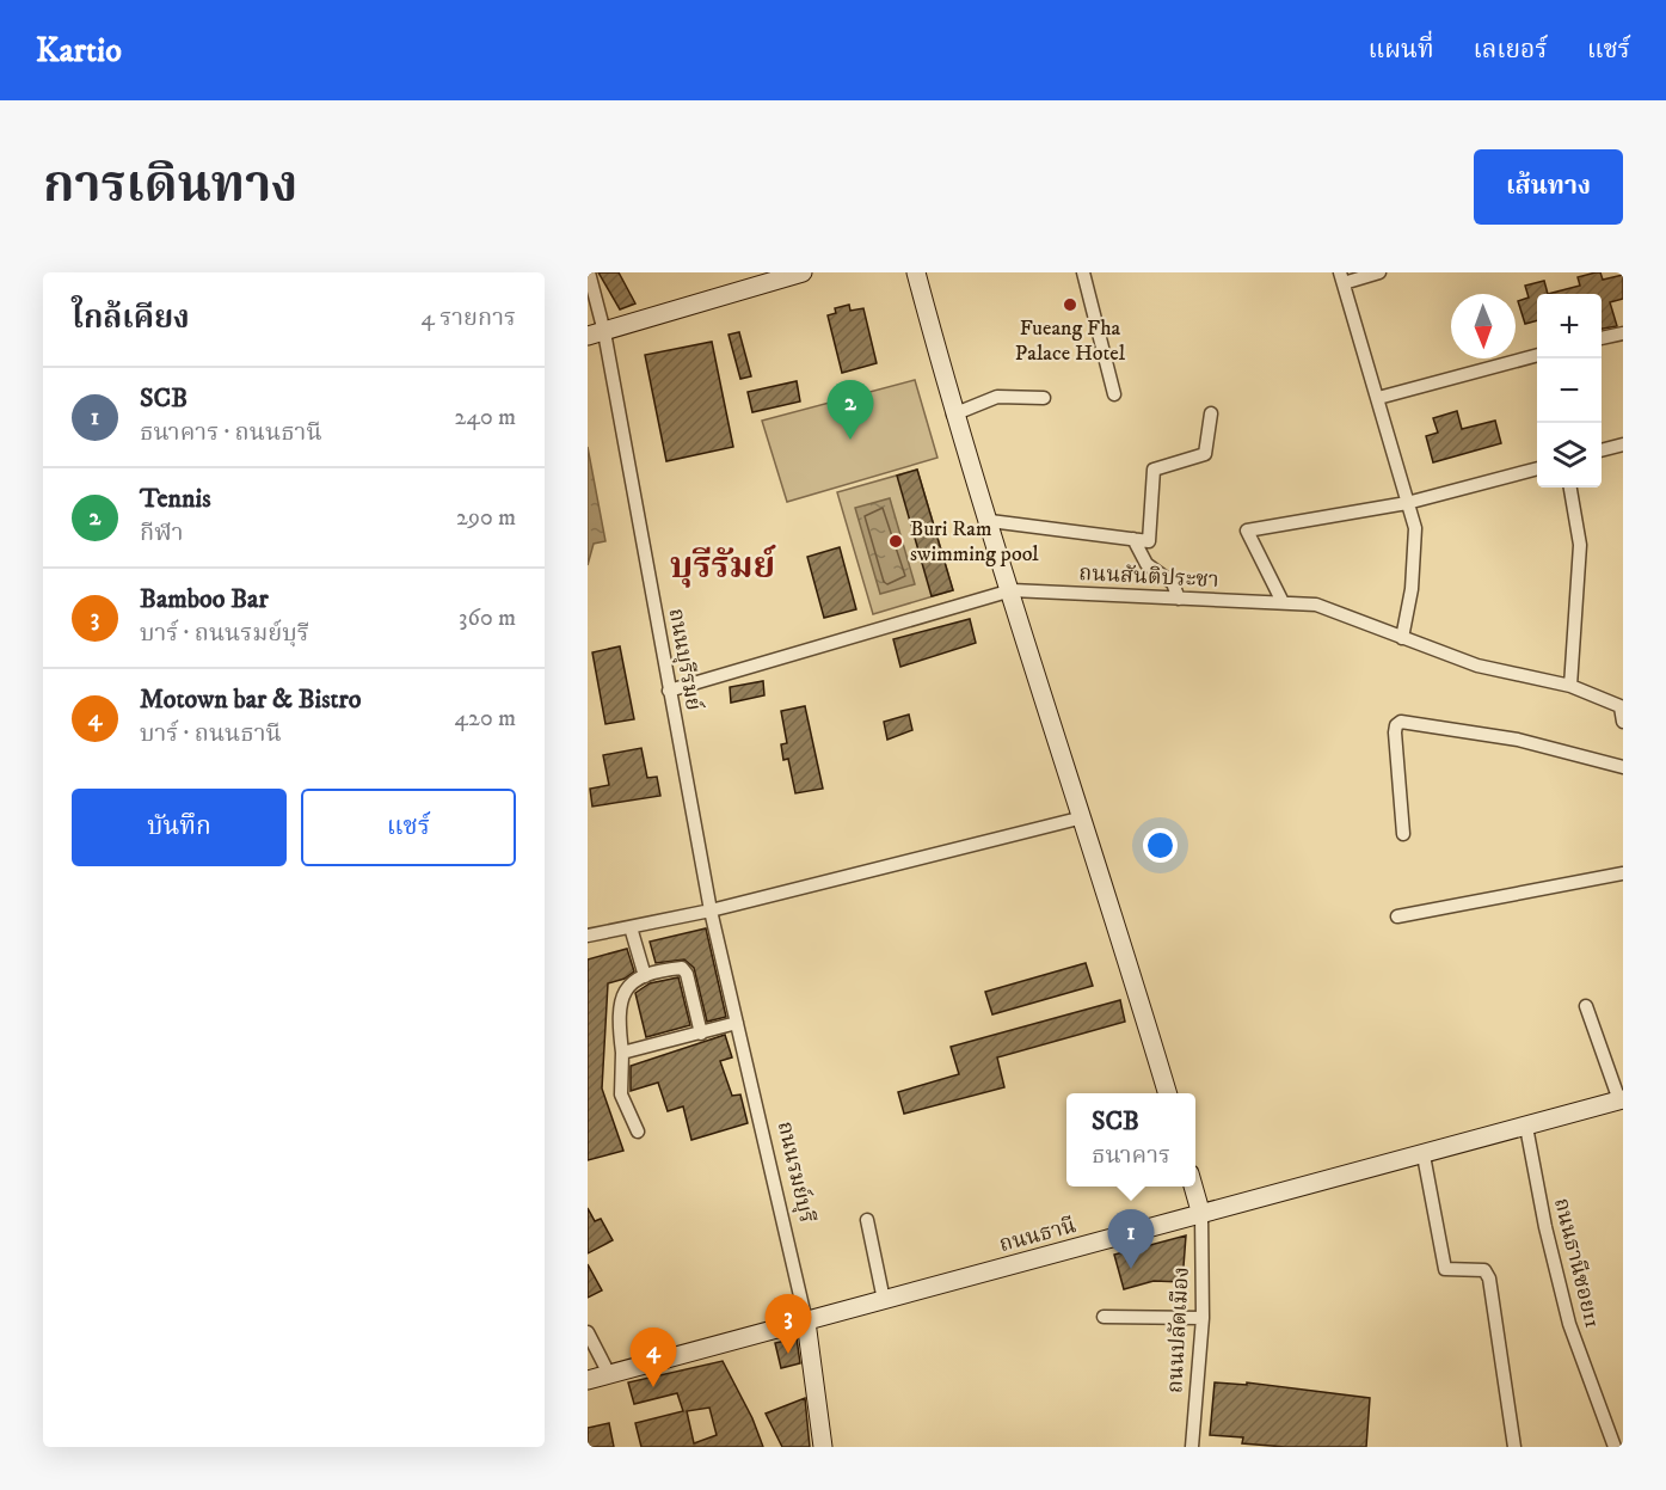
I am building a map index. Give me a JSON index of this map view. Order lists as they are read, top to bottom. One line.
{"streets":{"street":["ถนนสันติประชา","ถนนบุรีรมย์","ถนนรมย์บุรี","ถนนธานี","ถนนธานีซอย11","ถนนปลัดเมือง"]},"crossings":[["ถนนสันติประชา","ถนนบุรีรมย์"],["ถนนบุรีรมย์","ถนนรมย์บุรี"],["ถนนรมย์บุรี","ถนนธานี"],["ถนนธานี","ถนนธานีซอย11"],["ถนนธานี","ถนนปลัดเมือง"]],"districts":["บุรีรัมย์"],"places":["Fueang Fha Palace Hotel","Buri Ram swimming pool"],"north":"bottom","page":{"header":"Kartio","nav":["แผนที่","เลเยอร์","แชร์"],"title":"การเดินทาง","buttons":["เส้นทาง",["บันทึก","แชร์"]],"heading":["ใกล้เคียง","4 รายการ"],"map_buttons":["+","−"],"list":[{"mark":"1","name":"SCB","note":"ธนาคาร · ถนนธานี","value":"240 m"},{"mark":"2","name":"Tennis","note":"กีฬา","value":"290 m"},{"mark":"3","name":"Bamboo Bar","note":"บาร์ · ถนนรมย์บุรี","value":"360 m"},{"mark":"4","name":"Motown bar & Bistro","note":"บาร์ · ถนนธานี","value":"420 m"}],"pins":["2","1","3","4"],"popup":["SCB","ธนาคาร"]}}
